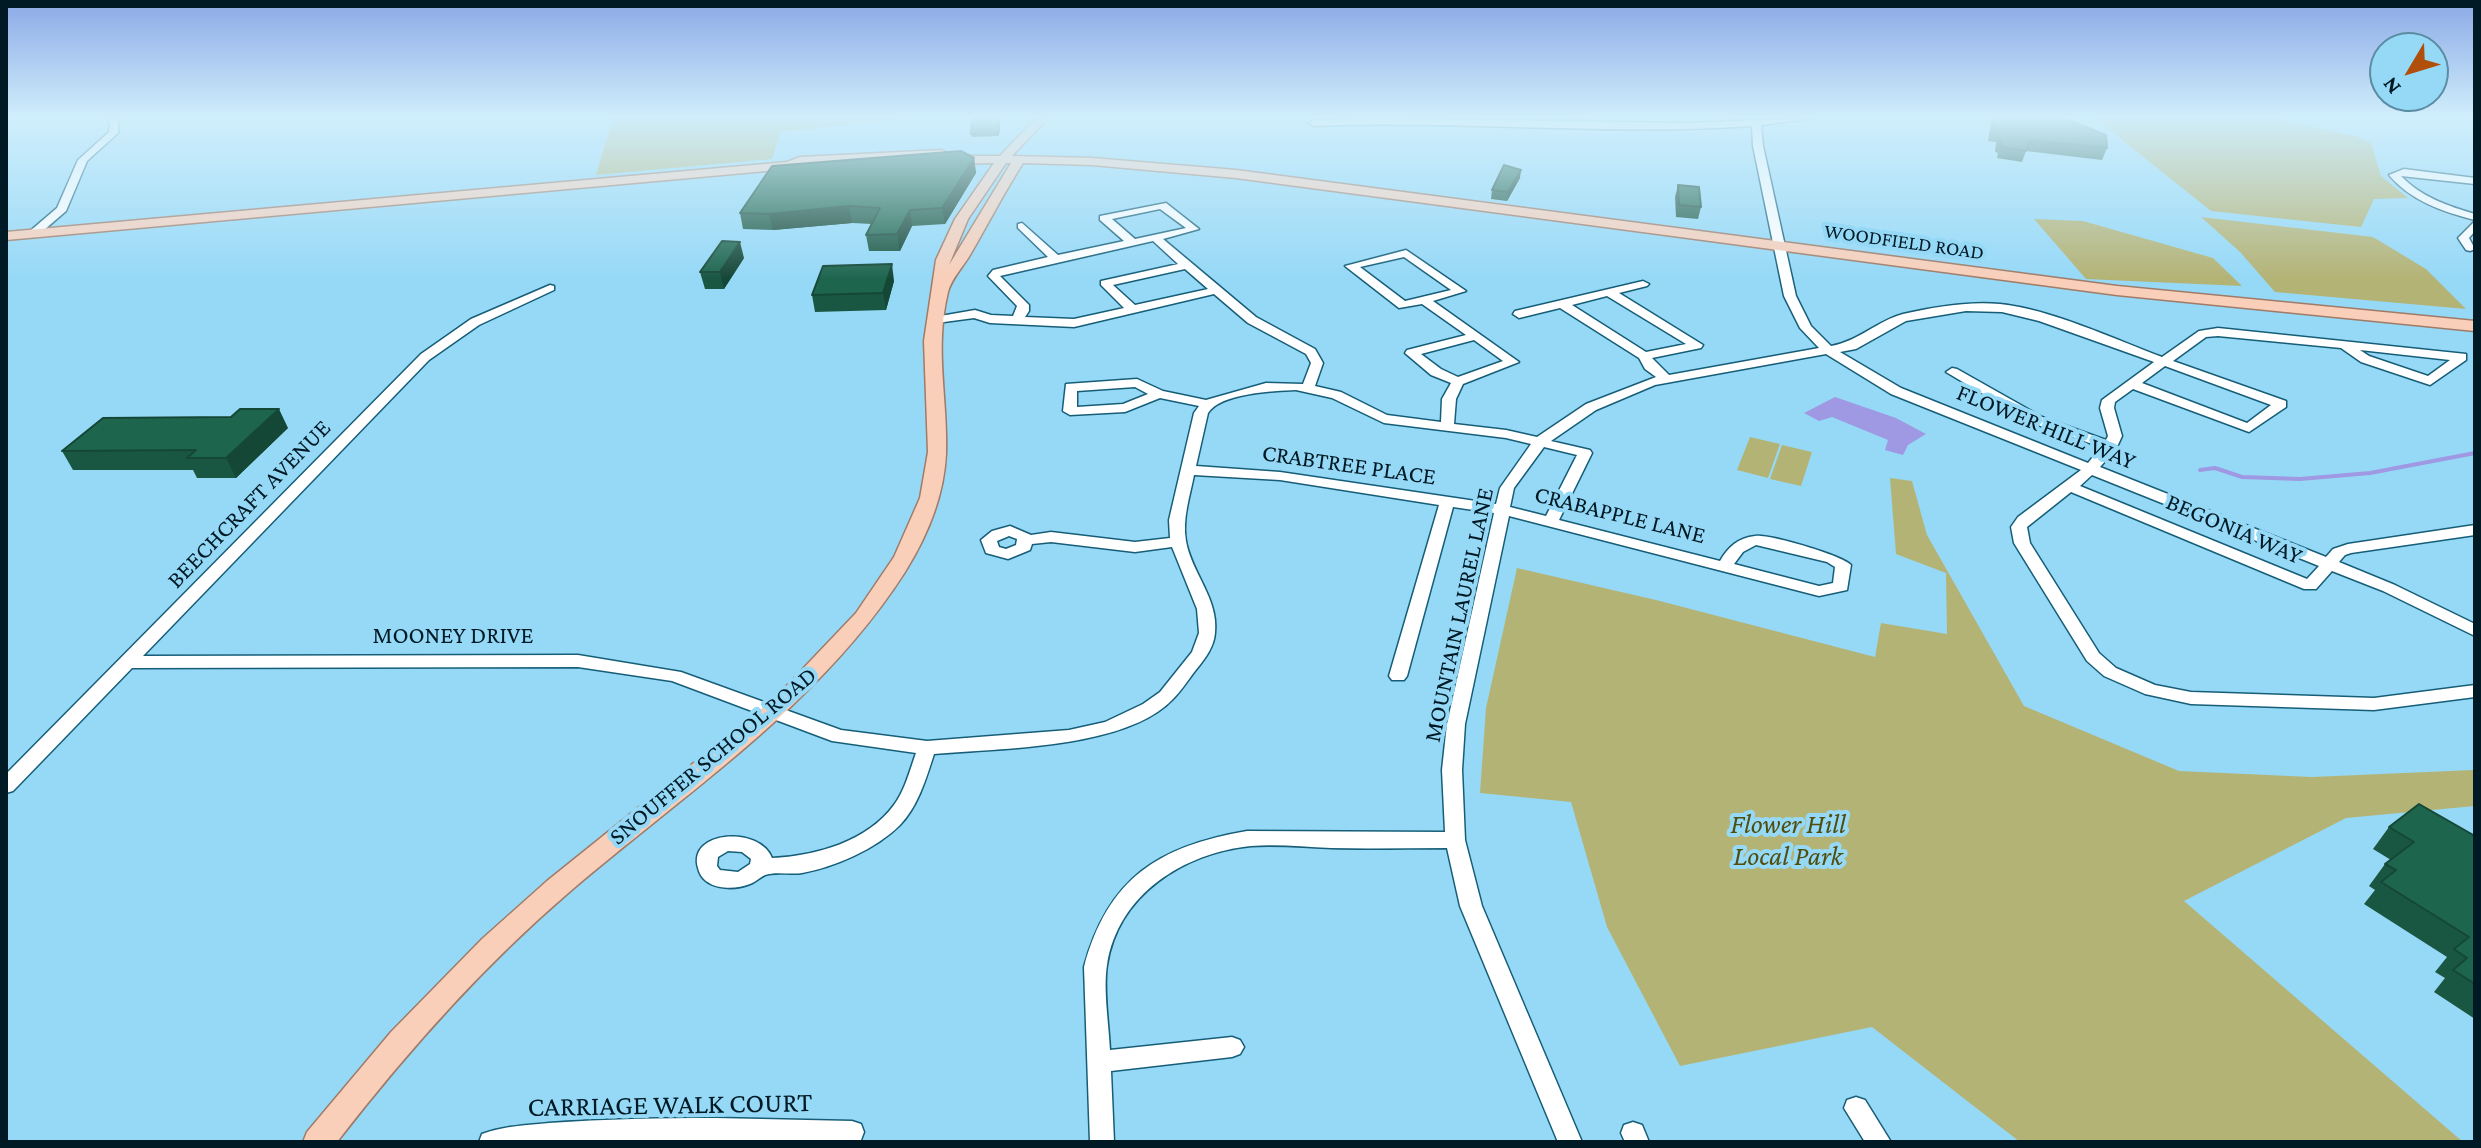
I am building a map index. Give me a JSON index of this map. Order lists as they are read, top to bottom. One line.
{"streets":{"main road":["WOODFIELD ROAD","SNOUFFER SCHOOL ROAD"],"street":["FLOWER HILL WAY","CRABTREE PLACE","BEECHCRAFT AVENUE","CRABAPPLE LANE","BEGONIA WAY","MOUNTAIN LAUREL LANE","MOONEY DRIVE","CARRIAGE WALK COURT"]},"crossings":[["WOODFIELD ROAD","FLOWER HILL WAY"],["FLOWER HILL WAY","BEGONIA WAY"],["FLOWER HILL WAY","MOUNTAIN LAUREL LANE"],["CRABTREE PLACE","CRABAPPLE LANE"],["CRABTREE PLACE","MOUNTAIN LAUREL LANE"],["BEECHCRAFT AVENUE","MOONEY DRIVE"],["CRABAPPLE LANE","MOUNTAIN LAUREL LANE"],["MOONEY DRIVE","SNOUFFER SCHOOL ROAD"]],"parks":["Flower Hill Local Park"],"north":"bottom left"}
